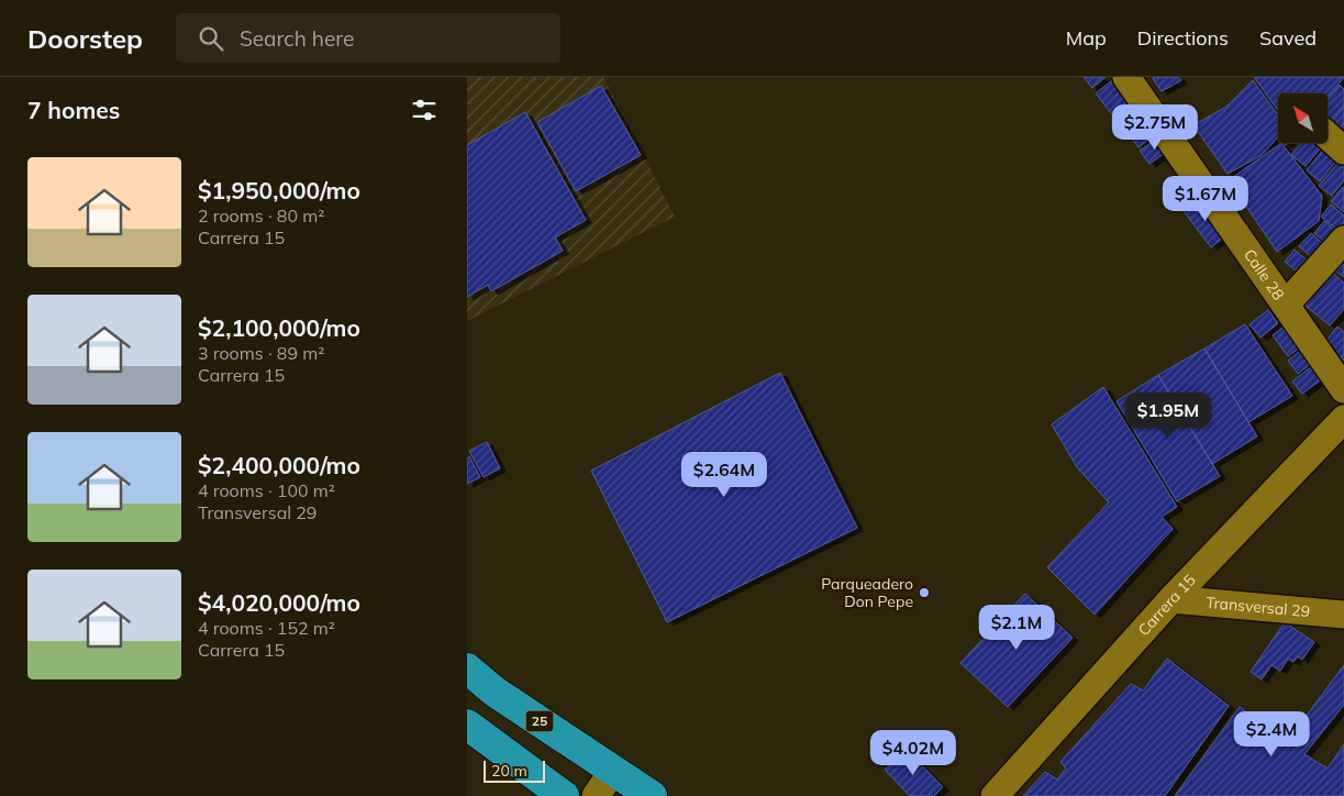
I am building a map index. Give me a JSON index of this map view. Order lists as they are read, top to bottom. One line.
{"streets":{"highway":["25"],"street":["Calle 28","Carrera 15","Transversal 29"]},"crossings":[["Carrera 15","Transversal 29"]],"places":["Parqueadero Don Pepe"],"scale_bar":"20 m","north":"top left","page":{"header":"Doorstep","search":"Search here","nav":["Map","Directions","Saved"],"heading":"7 homes","price":["$2.75M","$1.67M","$1.95M","$2.64M","$2.1M","$2.4M","$4.02M"],"list":[{"name":"$1,950,000/mo","note":"2 rooms · 80 m² · Carrera 15"},{"name":"$2,100,000/mo","note":"3 rooms · 89 m² · Carrera 15"},{"name":"$2,400,000/mo","note":"4 rooms · 100 m² · Transversal 29"},{"name":"$4,020,000/mo","note":"4 rooms · 152 m² · Carrera 15"}],"scale":"20 m"}}
